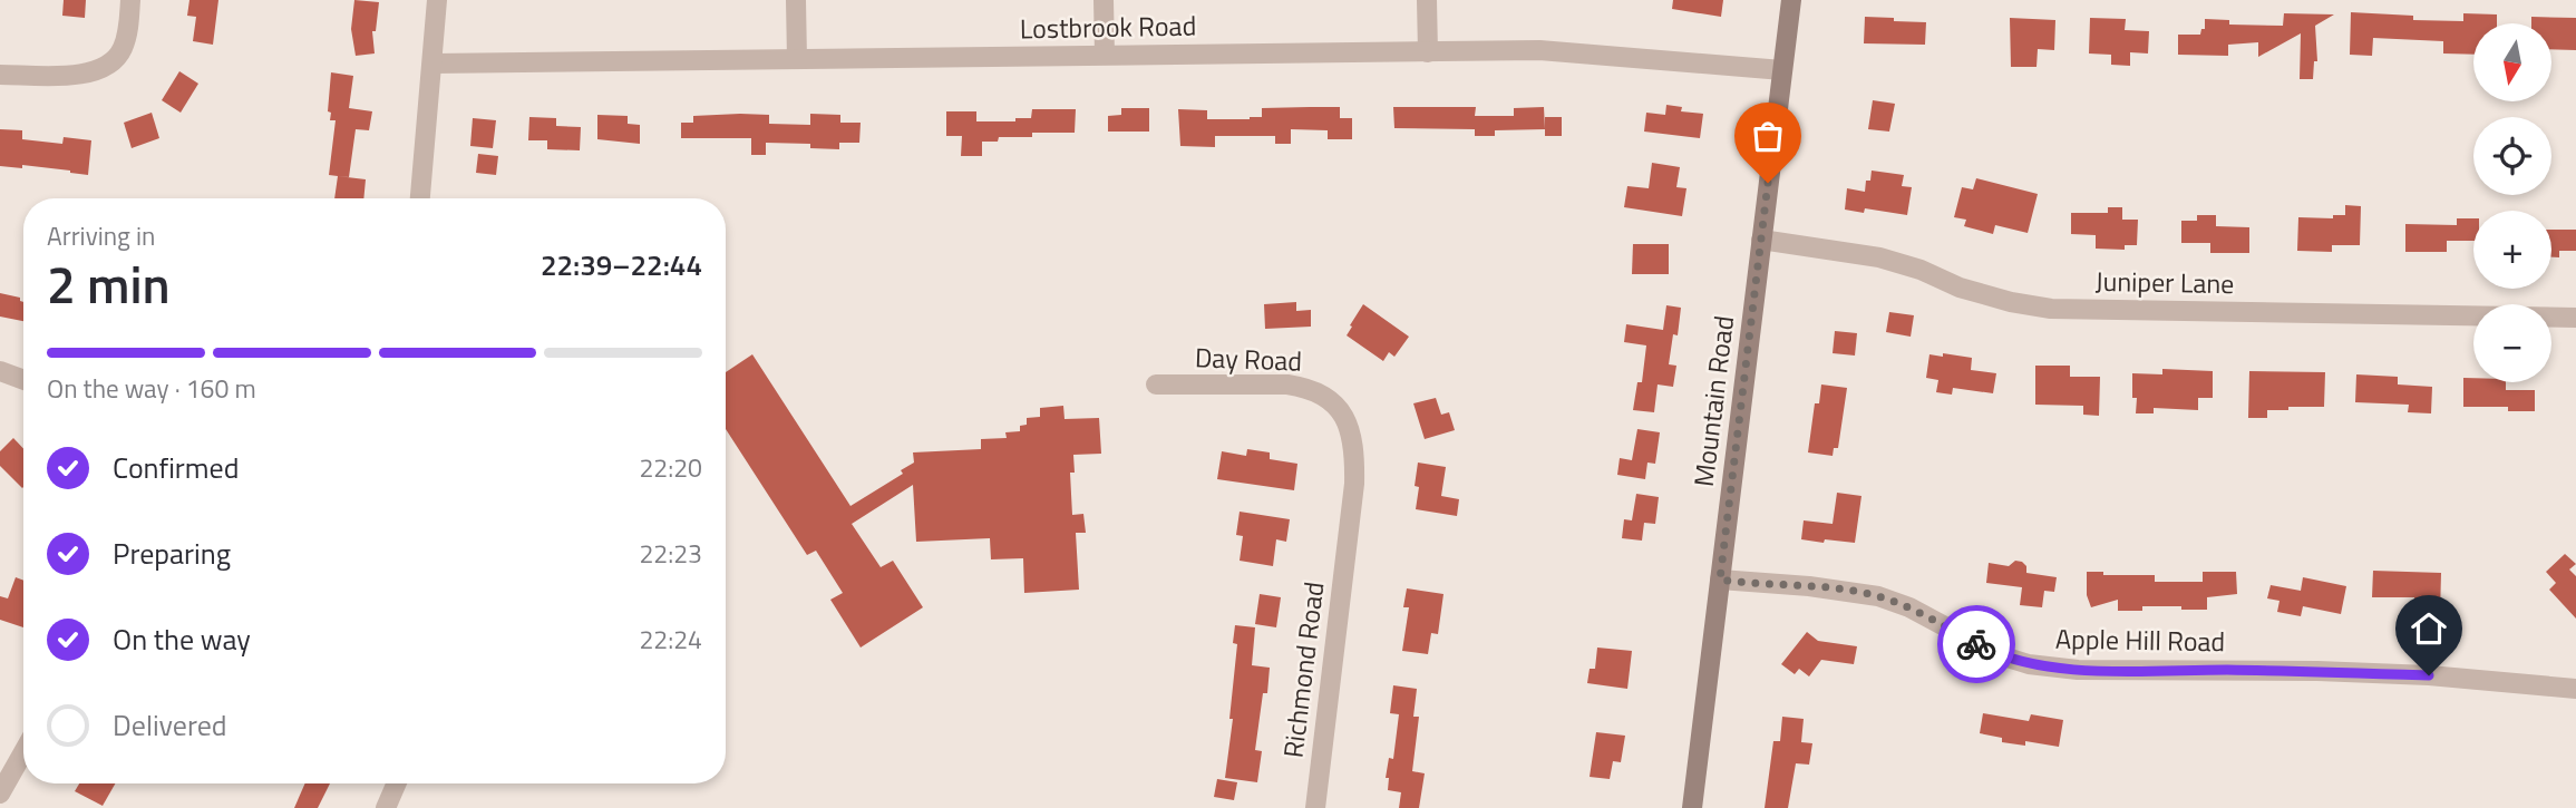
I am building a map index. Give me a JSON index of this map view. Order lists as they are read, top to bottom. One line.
{"streets":{"main road":["Mountain Road"],"street":["Lostbrook Road","Juniper Lane","Day Road","Apple Hill Road","Richmond Road"]},"crossings":[["Lostbrook Road","Mountain Road"],["Juniper Lane","Mountain Road"],["Day Road","Richmond Road"],["Mountain Road","Apple Hill Road"]],"north":"bottom","page":{"map_buttons":["+","−"],"heading":["2 min","Arriving in","22:39–22:44"],"bar":"On the way · 160 m","list":[["Confirmed","22:20"],["Preparing","22:23"],["On the way","22:24"],"Delivered"]}}
